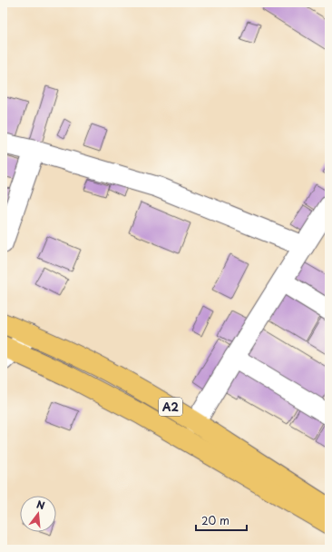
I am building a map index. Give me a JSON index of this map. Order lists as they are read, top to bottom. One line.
{"streets":{"highway":["A2"]},"scale_bar":"20 m","north":"top"}
